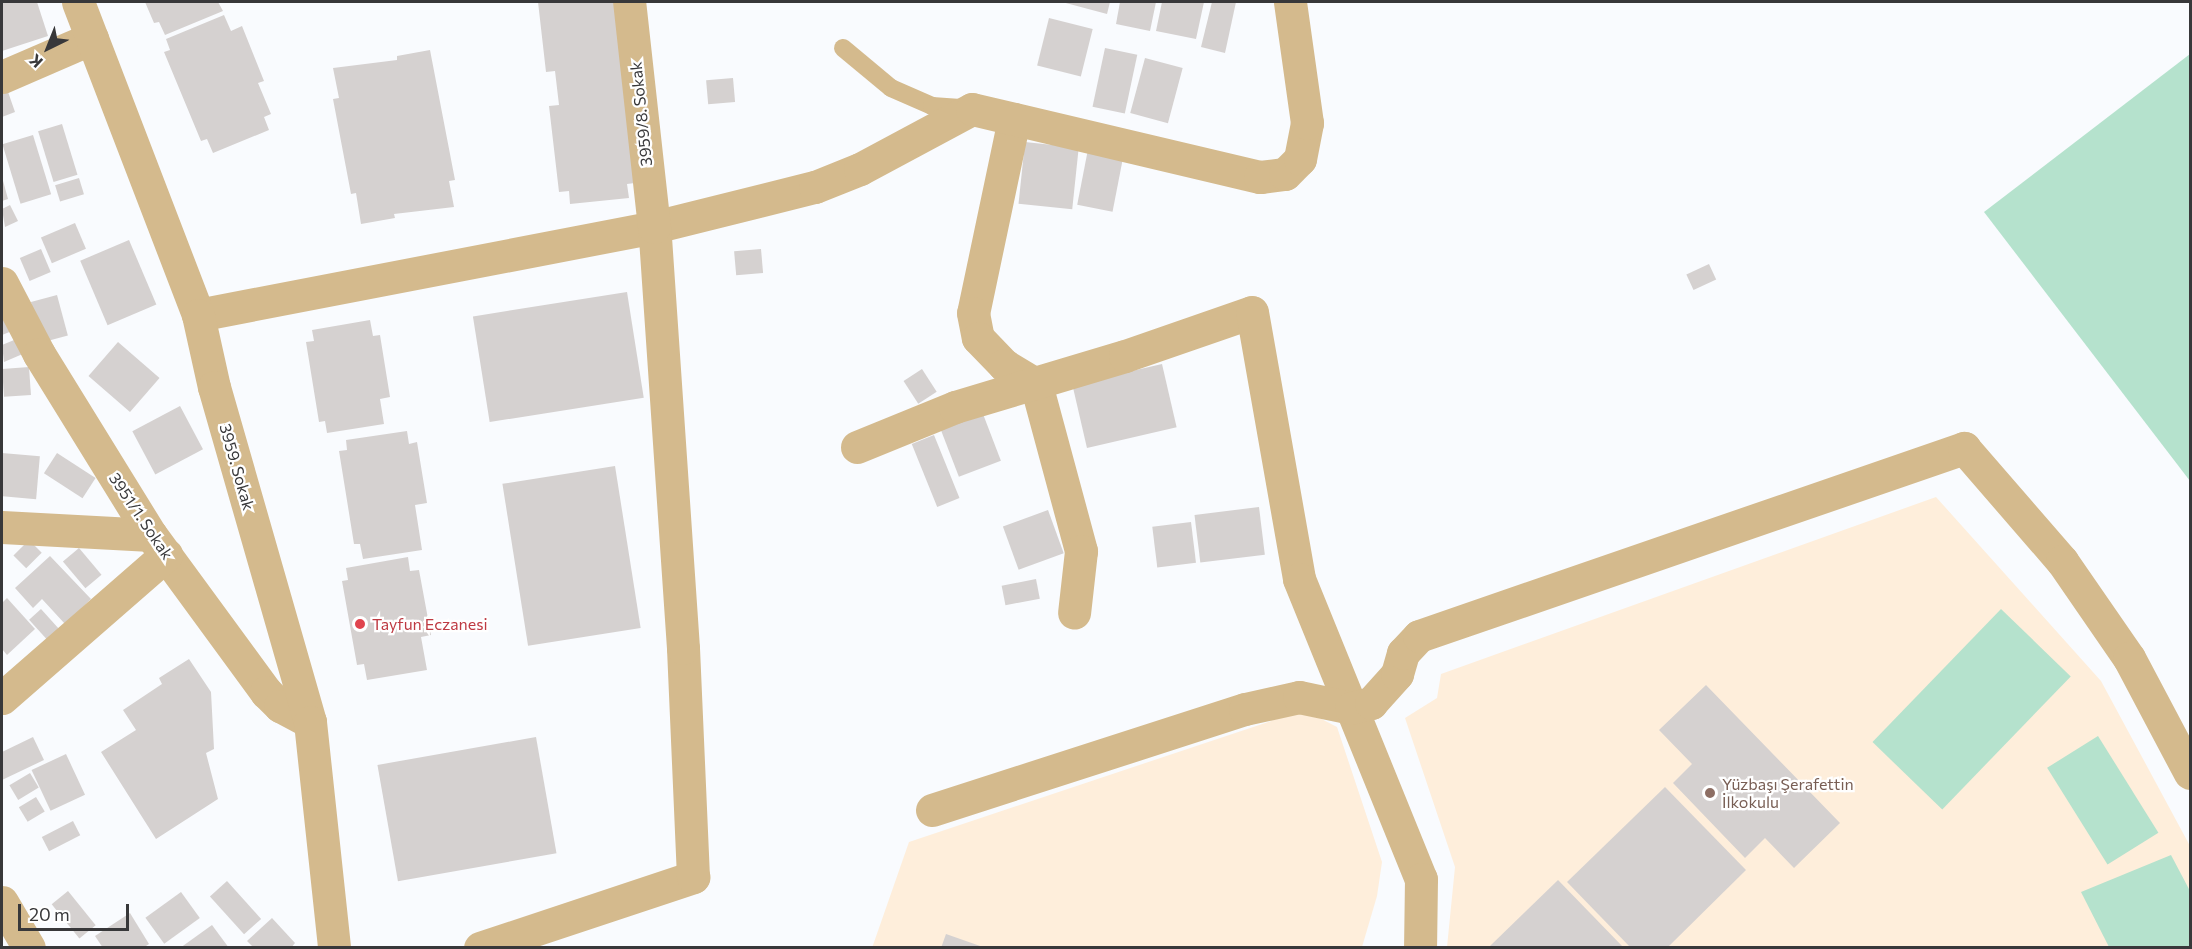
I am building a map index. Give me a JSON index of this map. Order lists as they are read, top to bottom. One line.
{"streets":{"street":["3959/8. Sokak","3959. Sokak","3951/1. Sokak"]},"crossings":[["3959. Sokak","3951/1. Sokak"]],"places":["Tayfun Eczanesi","Yüzbaşı Şerafettin İlkokulu"],"scale_bar":"20 m","north":"bottom left"}
